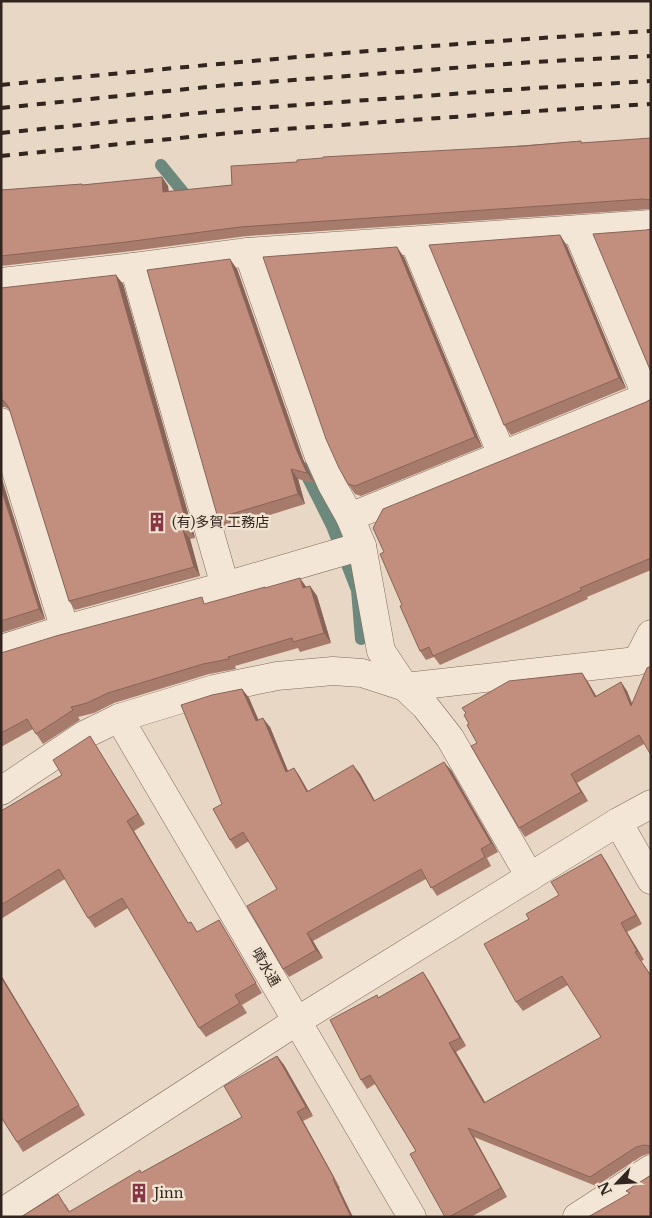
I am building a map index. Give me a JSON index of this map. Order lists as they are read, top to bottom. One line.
{"streets":{"street":["噴水通"]},"places":{"building":["(有)多賀 工務店","Jinn"]},"north":"bottom left"}
